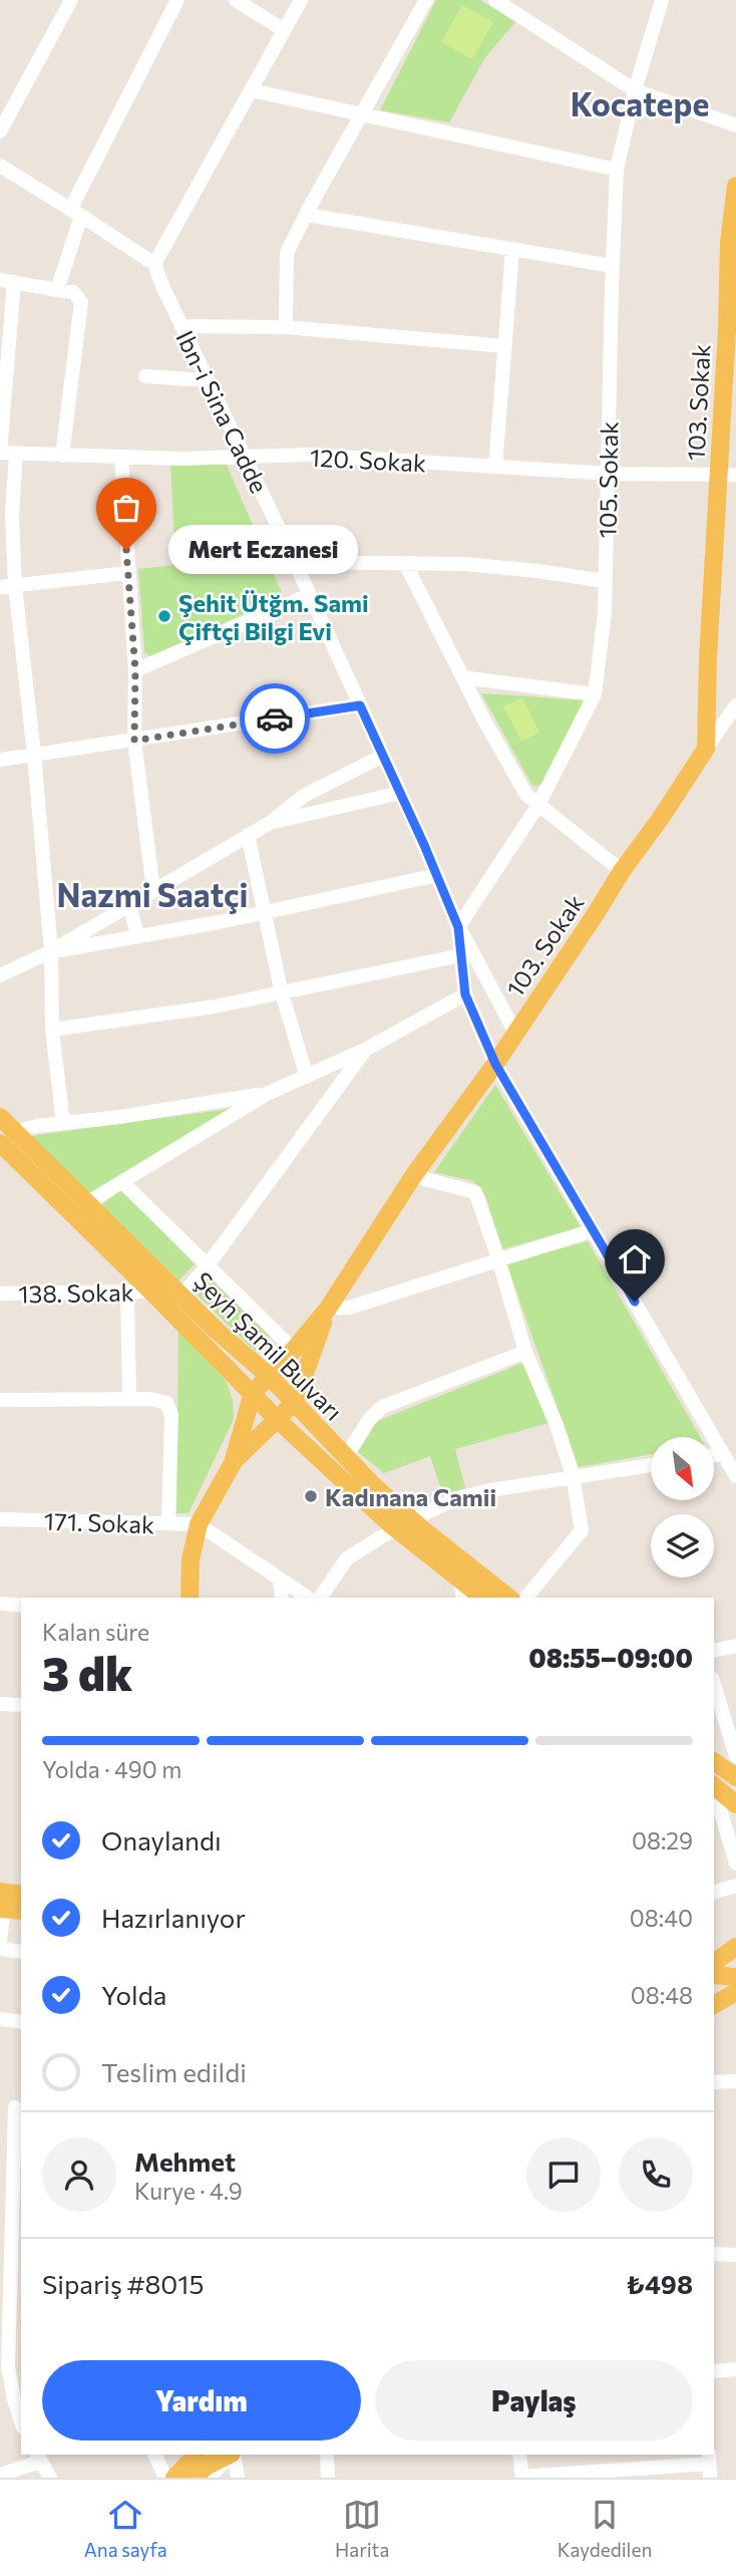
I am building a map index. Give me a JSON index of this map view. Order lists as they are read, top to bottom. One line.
{"streets":{"main road":["103. Sokak","Şeyh Şamil Bulvarı"],"street":["Ibn-i Sina Cadde","120. Sokak","105. Sokak","138. Sokak","171. Sokak"]},"crossings":[["103. Sokak","Ibn-i Sina Cadde"],["103. Sokak","120. Sokak"],["103. Sokak","Şeyh Şamil Bulvarı"],["Ibn-i Sina Cadde","120. Sokak"],["Ibn-i Sina Cadde","105. Sokak"],["120. Sokak","105. Sokak"],["138. Sokak","Şeyh Şamil Bulvarı"]],"districts":["Kocatepe","Nazmi Saatçi"],"places":["Mert Eczanesi","Şehit Ütğm. Sami Çiftçi Bilgi Evi","Kadınana Camii"],"north":"bottom right","page":{"bubble":"Mert Eczanesi","heading":["3 dk","Kalan süre","08:55–09:00"],"panel":["Mehmet","Kurye · 4.9","Sipariş #8015","₺498"],"bar":"Yolda · 490 m","list":[["Onaylandı","08:29"],["Hazırlanıyor","08:40"],["Yolda","08:48"],"Teslim edildi"],"buttons":["Yardım","Paylaş"],"tabs":["Ana sayfa","Harita","Kaydedilen"]}}
